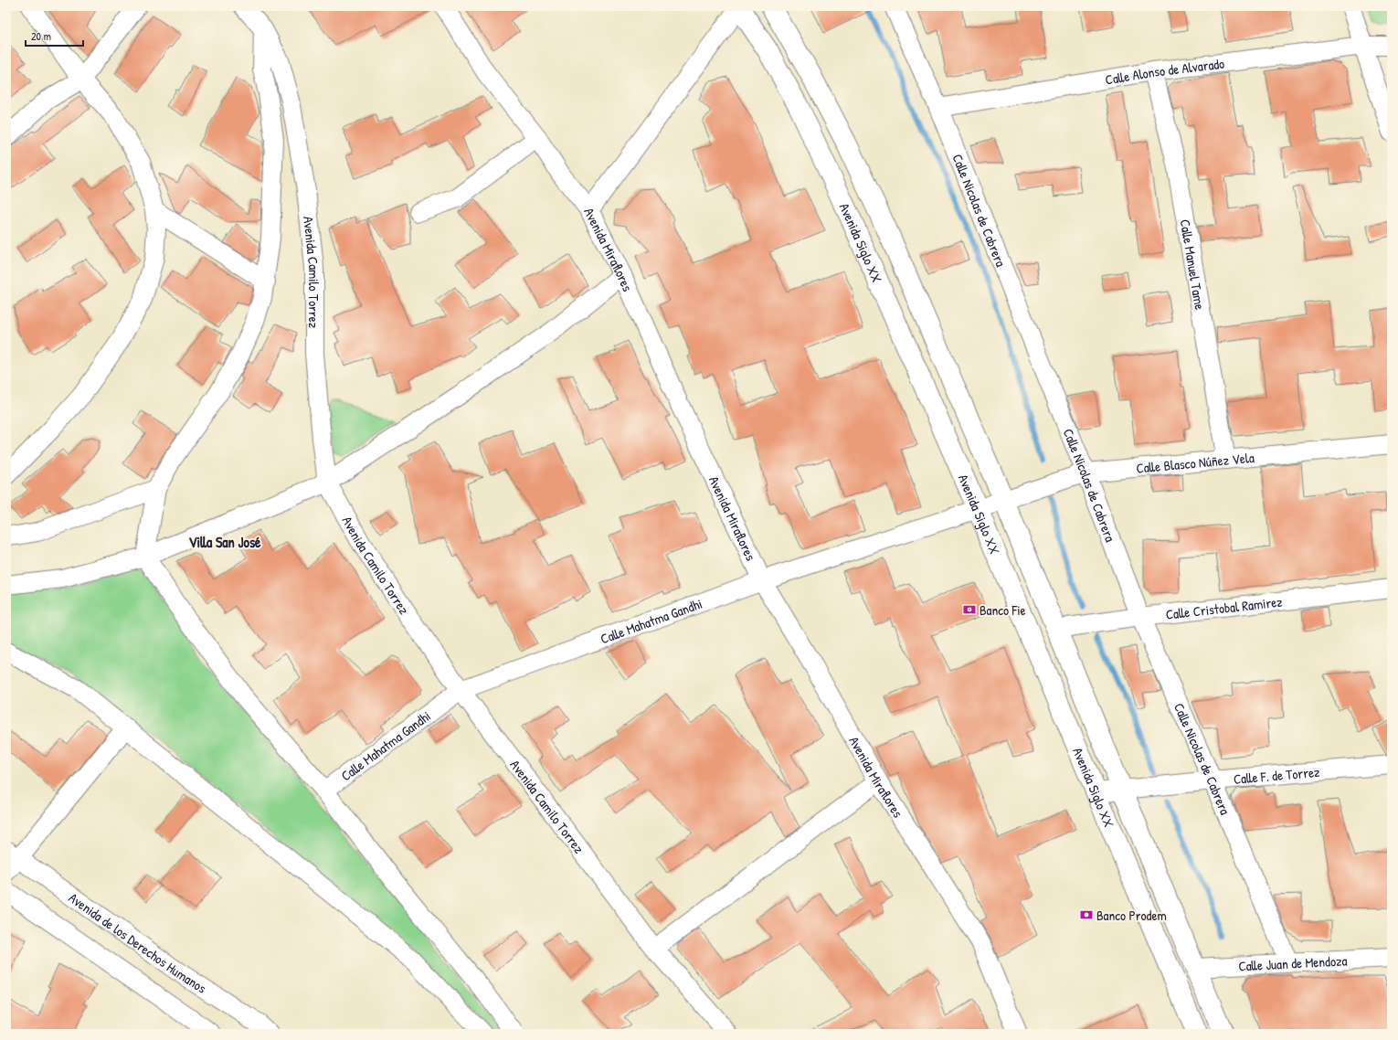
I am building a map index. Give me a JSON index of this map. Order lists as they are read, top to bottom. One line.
{"streets":{"highway":["Avenida Siglo XX"],"street":["Calle Alonso de Alvarado","Calle Nicolas de Cabrera","Avenida Miraflores","Calle Manuel Tame","Avenida Camilo Torrez","Calle Blasco Núñez Vela","Calle Cristobal Ramirez","Calle Mahatma Gandhi","Calle F. de Torrez","Avenida de los Derechos Humanos","Calle Juan de Mendoza"]},"crossings":[["Calle Alonso de Alvarado","Calle Nicolas de Cabrera"],["Calle Alonso de Alvarado","Calle Manuel Tame"],["Calle Nicolas de Cabrera","Calle Blasco Núñez Vela"],["Calle Nicolas de Cabrera","Calle Cristobal Ramirez"],["Calle Nicolas de Cabrera","Calle F. de Torrez"],["Calle Nicolas de Cabrera","Calle Juan de Mendoza"],["Avenida Siglo XX","Calle Blasco Núñez Vela"],["Avenida Siglo XX","Calle Cristobal Ramirez"],["Avenida Siglo XX","Calle Mahatma Gandhi"],["Avenida Siglo XX","Calle F. de Torrez"],["Avenida Siglo XX","Calle Juan de Mendoza"],["Avenida Miraflores","Calle Mahatma Gandhi"],["Calle Manuel Tame","Calle Blasco Núñez Vela"],["Avenida Camilo Torrez","Calle Mahatma Gandhi"],["Calle Blasco Núñez Vela","Calle Mahatma Gandhi"]],"districts":["Villa San José"],"places":{"bank":["Banco Fie","Banco Prodem"]},"scale_bar":"20 m"}
